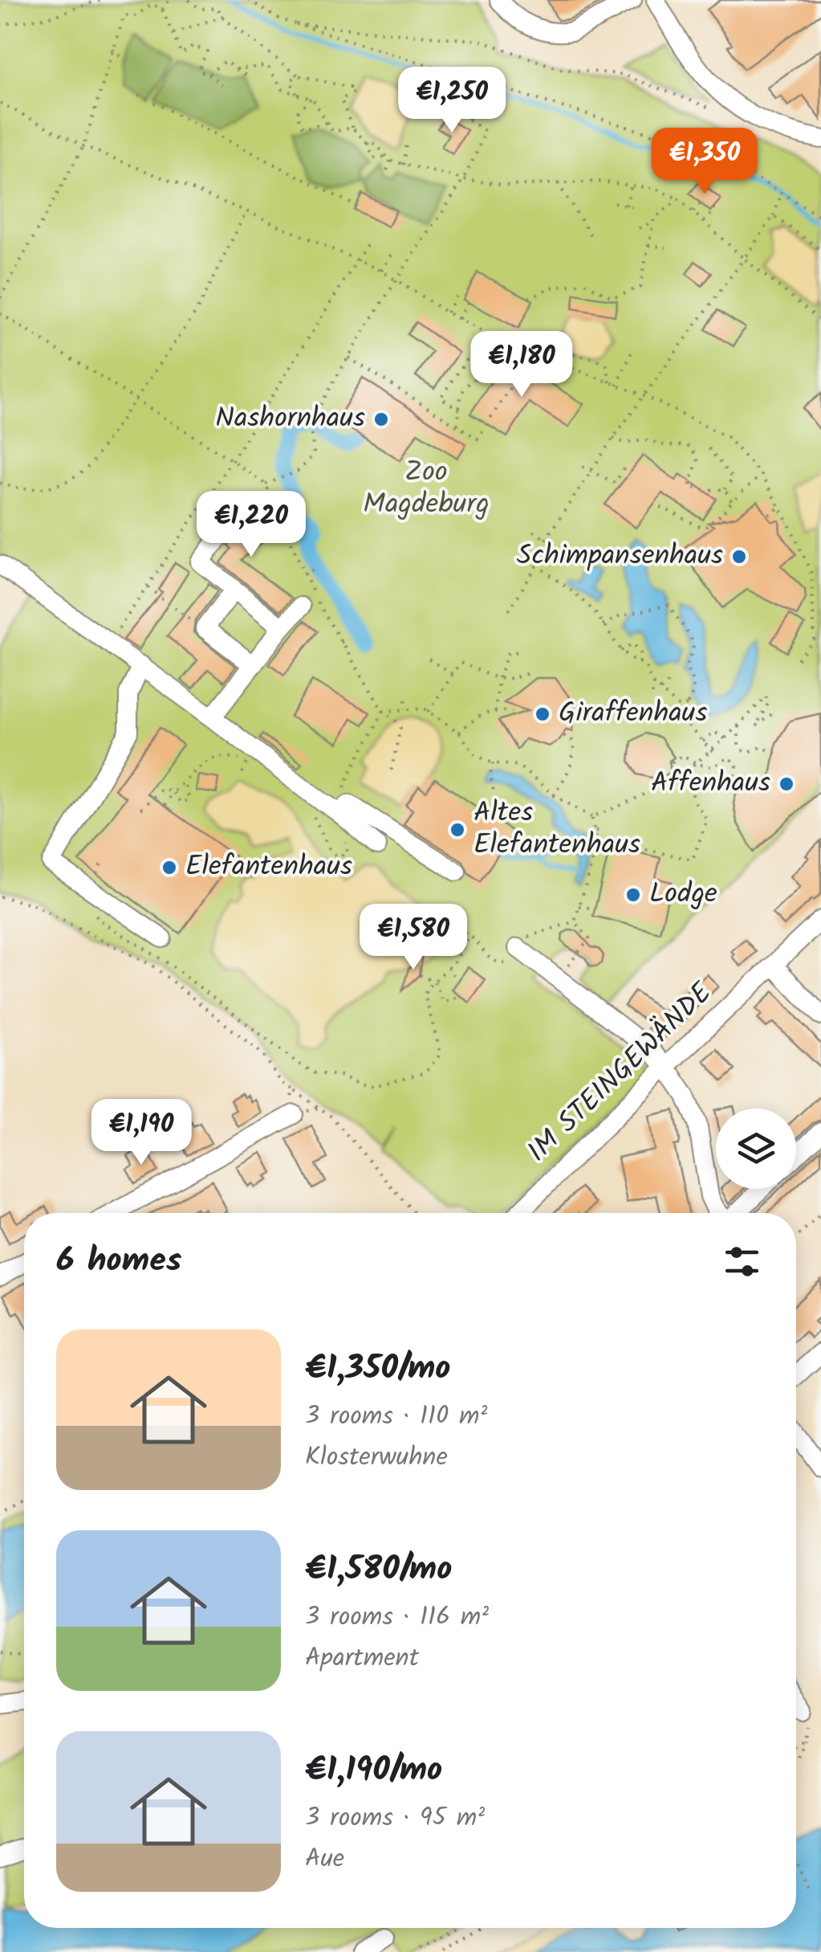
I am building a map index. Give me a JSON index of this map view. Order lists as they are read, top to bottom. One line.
{"streets":{"street":["IM STEINGEWÄNDE"]},"parks":["Zoo Magdeburg"],"places":["Nashornhaus","Schimpansenhaus","Giraffenhaus","Affenhaus","Altes Elefantenhaus","Elefantenhaus","Lodge"],"page":{"price":["€1,250","€1,350","€1,180","€1,220","€1,580","€1,190"],"heading":"6 homes","list":[{"name":"€1,350/mo","note":"3 rooms · 110 m² · Klosterwuhne"},{"name":"€1,580/mo","note":"3 rooms · 116 m² · Apartment"},{"name":"€1,190/mo","note":"3 rooms · 95 m² · Aue"}]}}
